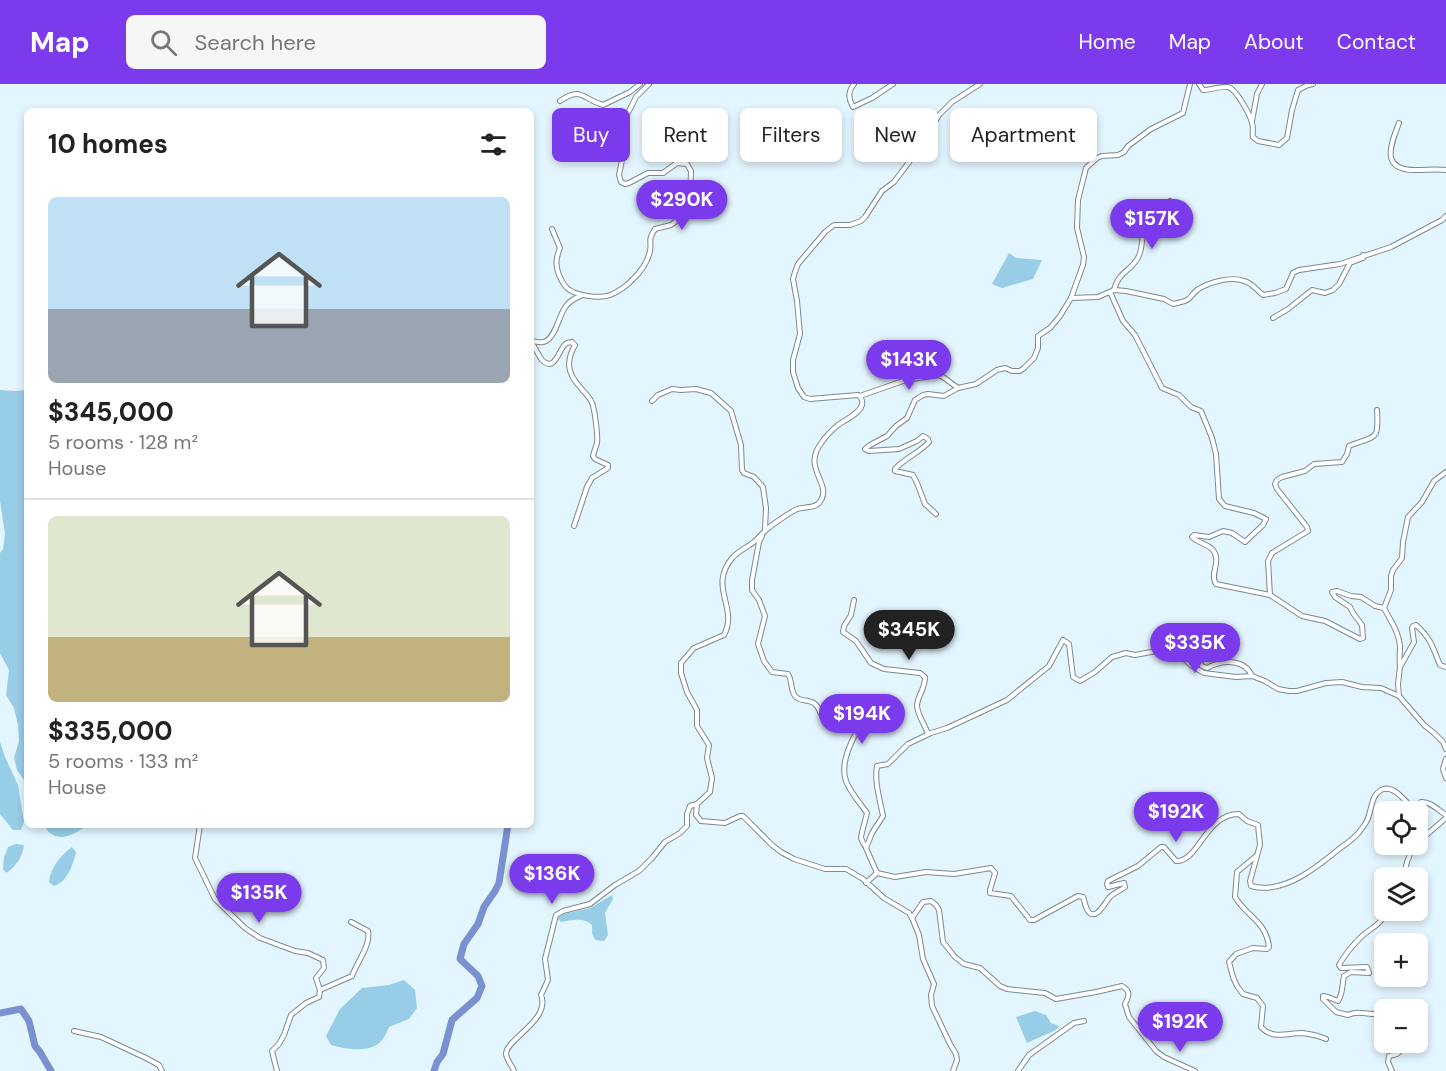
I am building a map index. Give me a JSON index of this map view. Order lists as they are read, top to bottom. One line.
{"page":{"header":"Map","search":"Search here","nav":["Home","Map","About","Contact"],"chip":["Buy","Rent","Filters","New","Apartment"],"heading":"10 homes","price":["$290K","$157K","$143K","$345K","$335K","$194K","$192K","$136K","$135K","$192K"],"list":[{"name":"$345,000","note":"5 rooms · 128 m² · House"},{"name":"$335,000","note":"5 rooms · 133 m² · House"}],"map_buttons":["+","−"]}}
